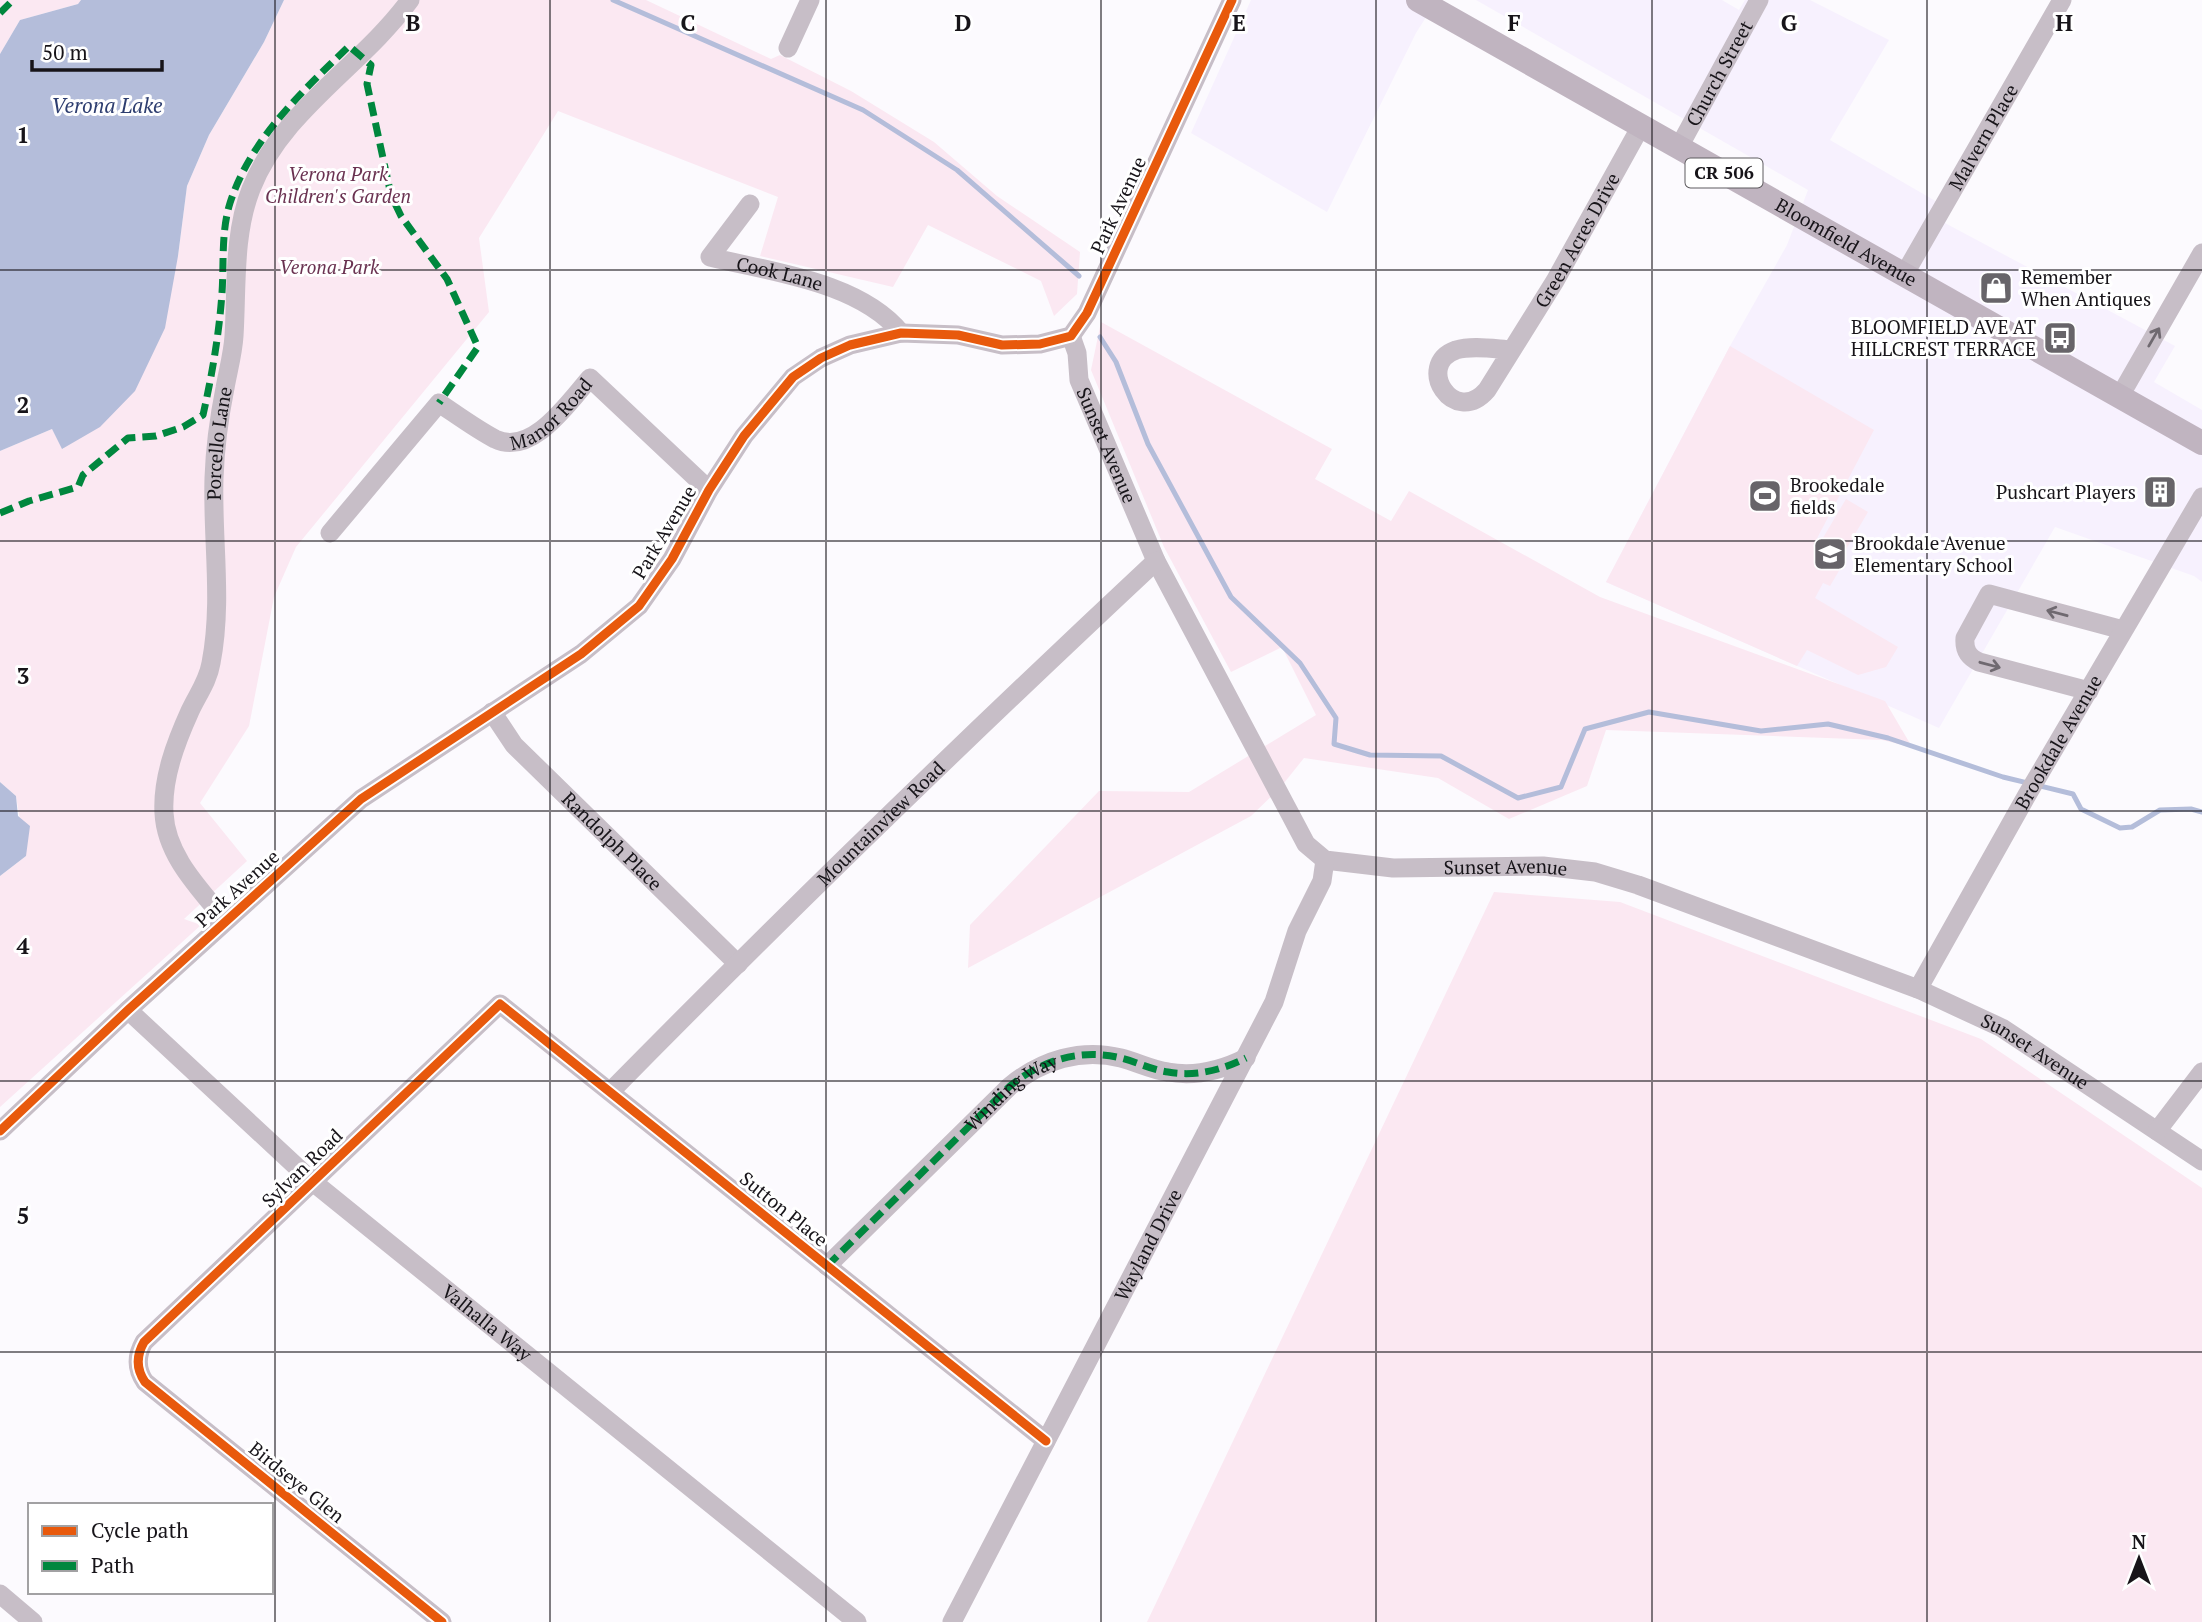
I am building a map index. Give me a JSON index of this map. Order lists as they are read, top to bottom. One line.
{"streets":{"main road":["CR 506","Bloomfield Avenue"],"street":["Church Street","Malvern Place","Park Avenue","Green Acres Drive","Cook Lane","Manor Road","Porcello Lane","Sunset Avenue","Brookdale Avenue","Mountainview Road","Randolph Place","Winding Way","Sylvan Road","Sutton Place","Wayland Drive","Valhalla Way","Birdseye Glen"]},"crossings":[["Church Street","Bloomfield Avenue"],["Malvern Place","Bloomfield Avenue"],["Park Avenue","Cook Lane"],["Park Avenue","Manor Road"],["Park Avenue","Porcello Lane"],["Park Avenue","Sunset Avenue"],["Park Avenue","Randolph Place"],["Park Avenue","Valhalla Way"],["Green Acres Drive","Bloomfield Avenue"],["Sunset Avenue","Brookdale Avenue"],["Sunset Avenue","Mountainview Road"],["Sunset Avenue","Wayland Drive"],["Mountainview Road","Randolph Place"],["Mountainview Road","Sutton Place"],["Winding Way","Sutton Place"],["Winding Way","Wayland Drive"],["Sylvan Road","Sutton Place"],["Sylvan Road","Valhalla Way"],["Sylvan Road","Birdseye Glen"],["Sutton Place","Wayland Drive"]],"water":["Verona Lake"],"parks":["Verona Park Children's Garden","Verona Park"],"places":{"shop":["Remember When Antiques"],"bus stop":["BLOOMFIELD AVE AT HILLCREST TERRACE"],"building":["Pushcart Players"],"sports":["Brookedale fields"],"school or university":["Brookdale Avenue Elementary School"]},"legend":["Cycle path","Path"],"scale_bar":"50 m","north":"top","grid":{"columns":["B","C","D","E","F","G","H"],"rows":["1","2","3","4","5"]}}
